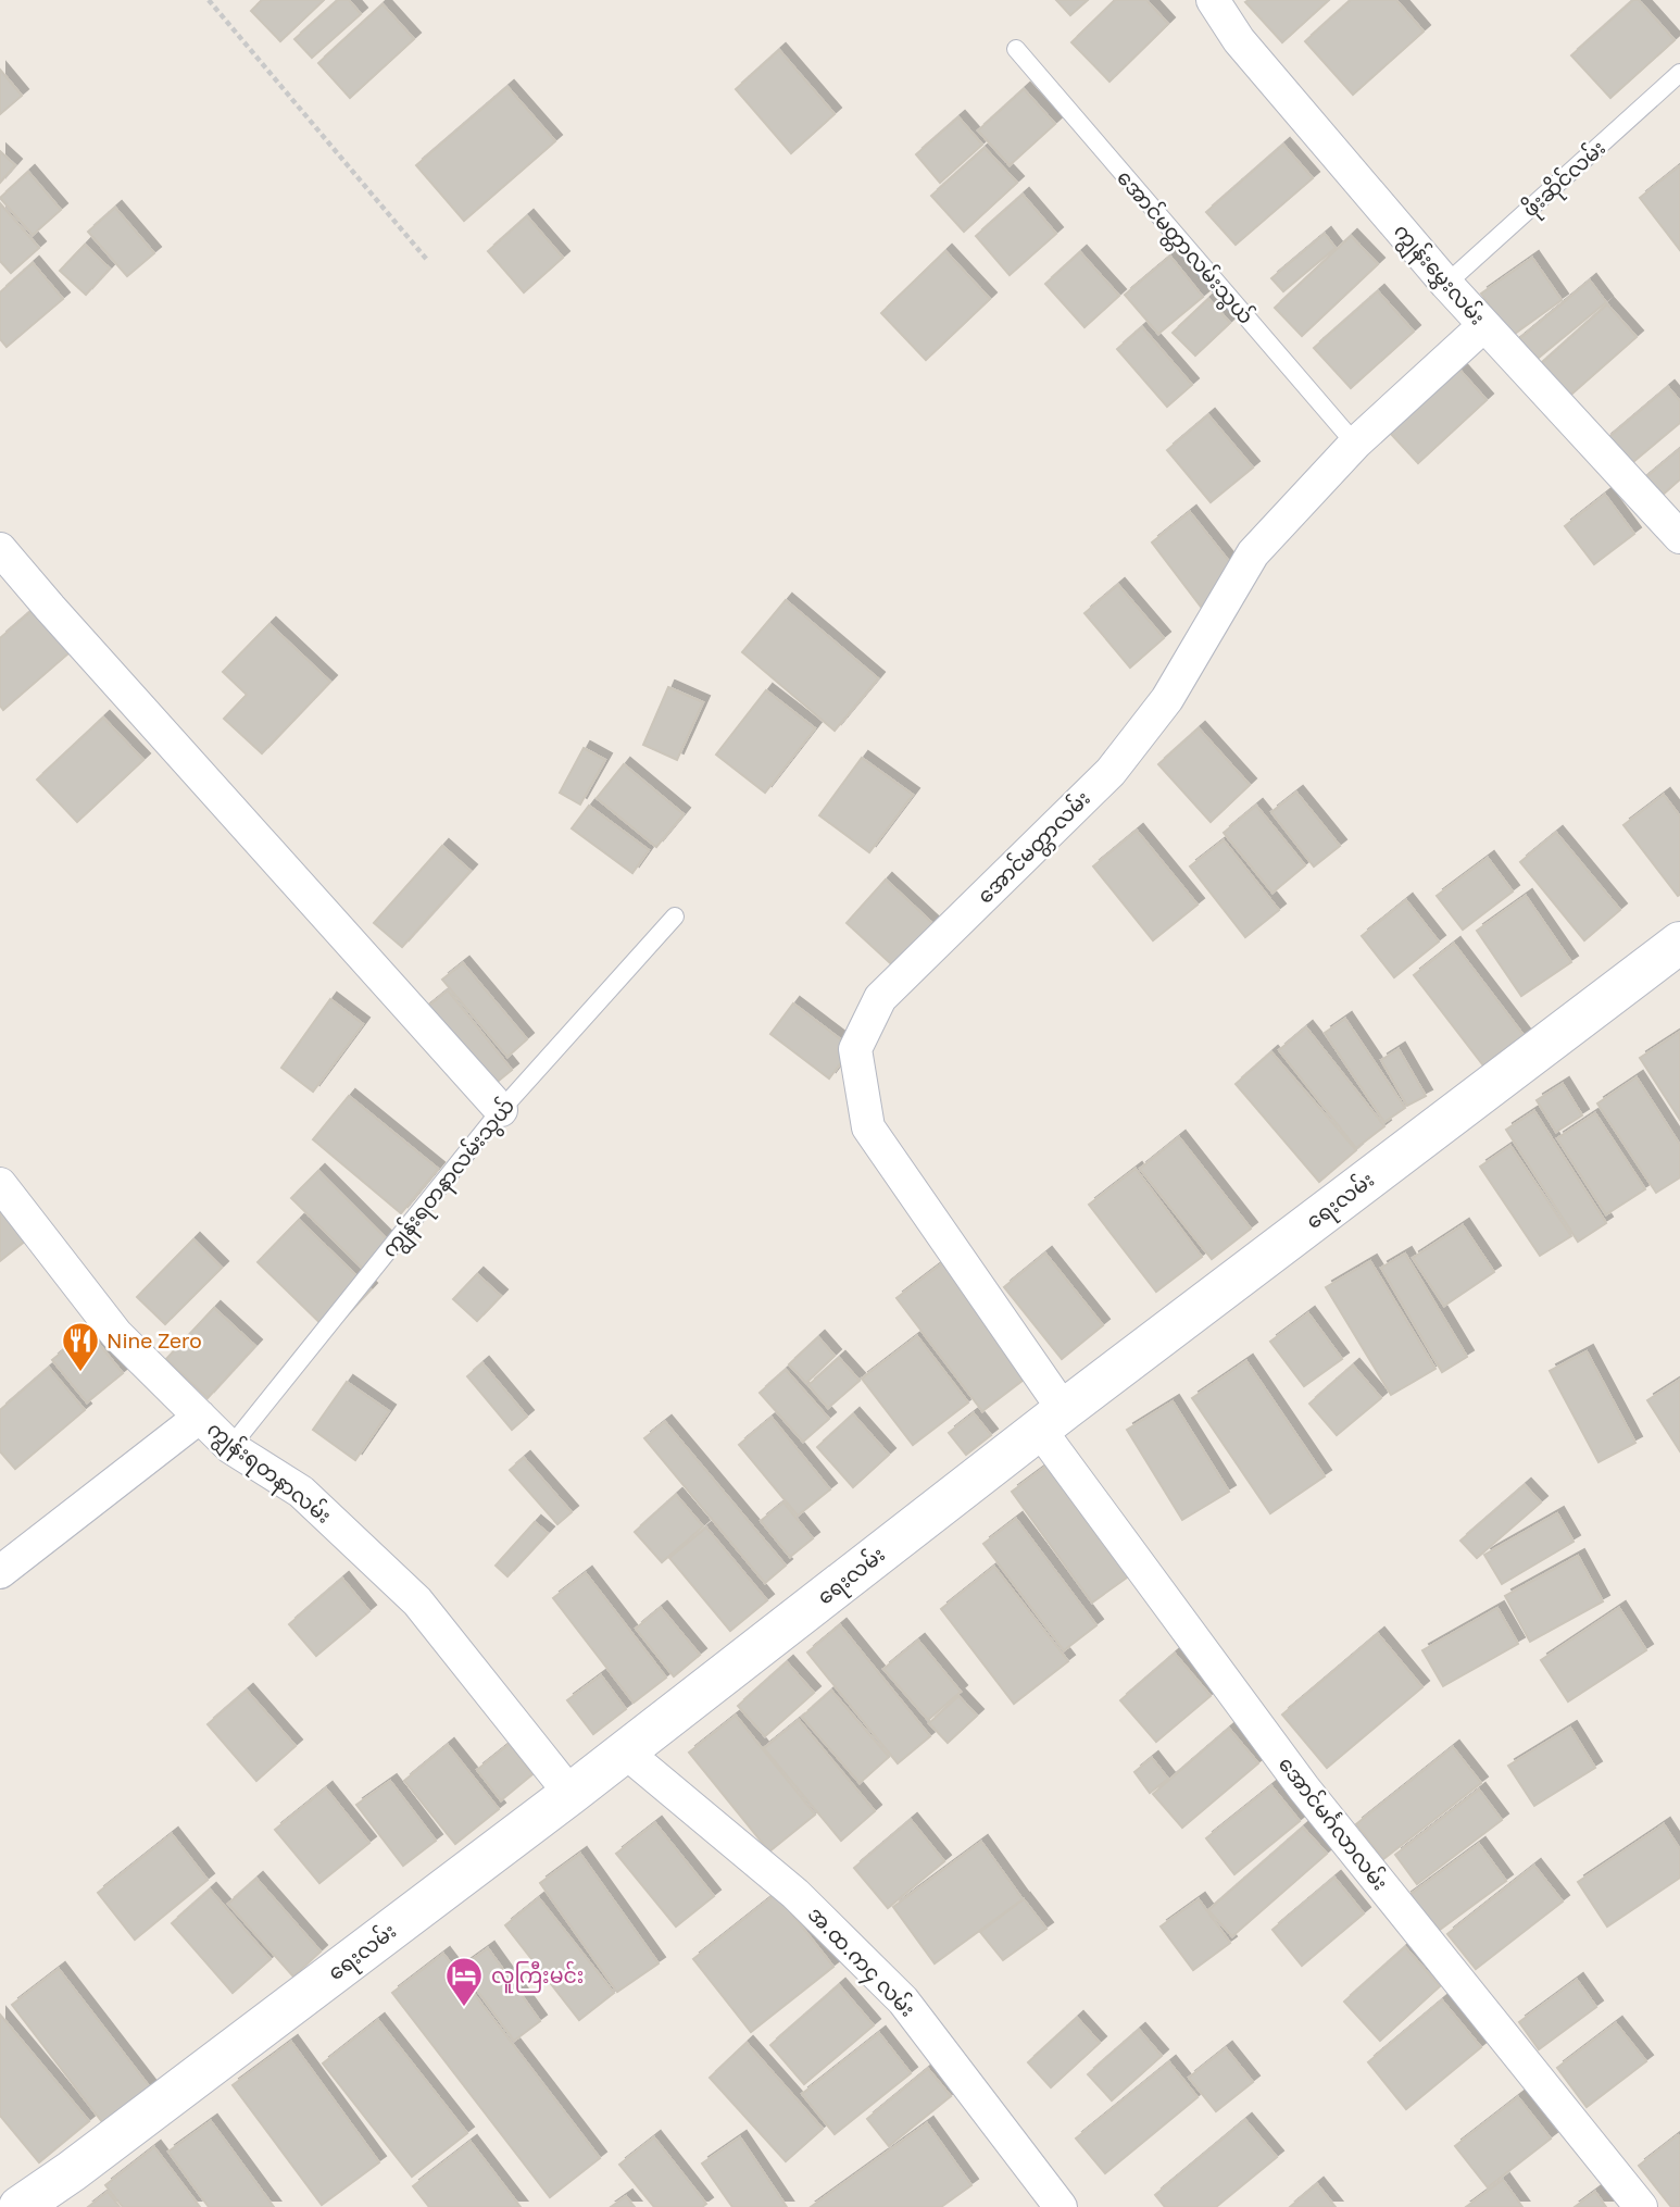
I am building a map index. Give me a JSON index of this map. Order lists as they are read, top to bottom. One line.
{"streets":{"street":["ကျွန်းမွှေးလမ်း","အောင်မတ္တာလမ်း","ရေးလမ်း","ကျွန်းရတနာလမ်း","အောင်မင်္ဂလာလမ်း","အ.ထ.က၄ လမ်း"],"lane":["ဖိုးဆိုင်လမ်း","အောင်မတ္တာလမ်းသွယ်","ကျွန်းရတနာလမ်းသွယ်"]},"crossings":[["ဖိုးဆိုင်လမ်း","ကျွန်းမွှေးလမ်း"],["အောင်မတ္တာလမ်းသွယ်","အောင်မတ္တာလမ်း"],["ကျွန်းမွှေးလမ်း","အောင်မတ္တာလမ်း"],["အောင်မတ္တာလမ်း","ရေးလမ်း"],["အောင်မတ္တာလမ်း","အောင်မင်္ဂလာလမ်း"],["ကျွန်းရတနာလမ်းသွယ်","ကျွန်းရတနာလမ်း"],["ရေးလမ်း","ကျွန်းရတနာလမ်း"],["ရေးလမ်း","အောင်မင်္ဂလာလမ်း"],["ရေးလမ်း","အ.ထ.က၄ လမ်း"]],"places":{"restaurant":["Nine Zero"],"hotel":["လူကြီးမင်း"]}}
